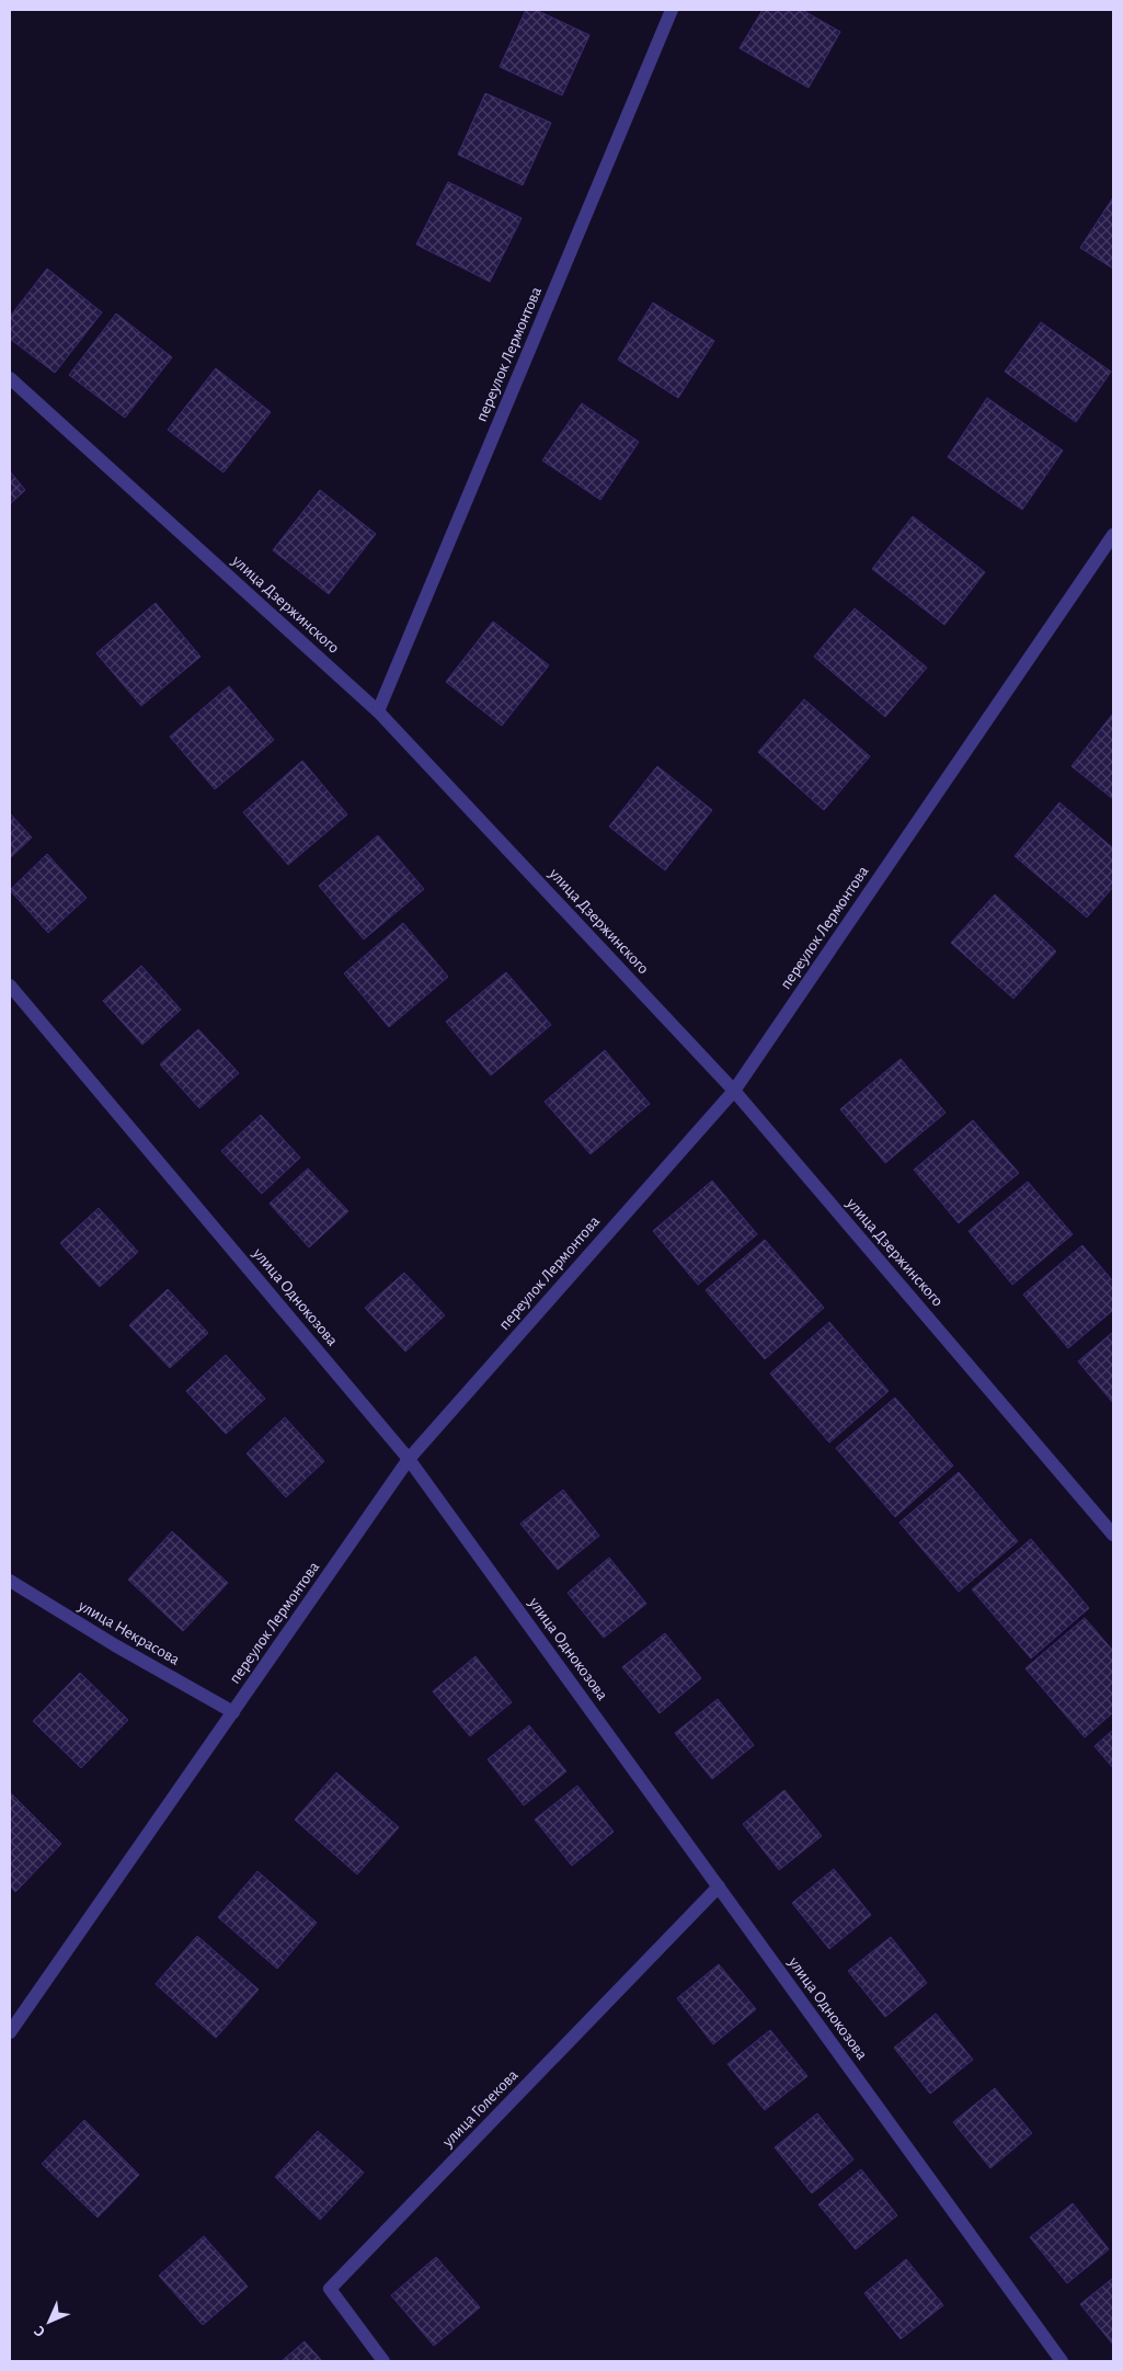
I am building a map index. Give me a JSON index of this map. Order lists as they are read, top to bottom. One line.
{"streets":{"street":["переулок Лермонтова","улица Дзержинского","улица Однокозова","улица Некрасова","улица Голекова"]},"crossings":[["переулок Лермонтова","улица Дзержинского"],["переулок Лермонтова","улица Однокозова"],["переулок Лермонтова","улица Некрасова"],["улица Однокозова","улица Голекова"]],"north":"bottom left"}
